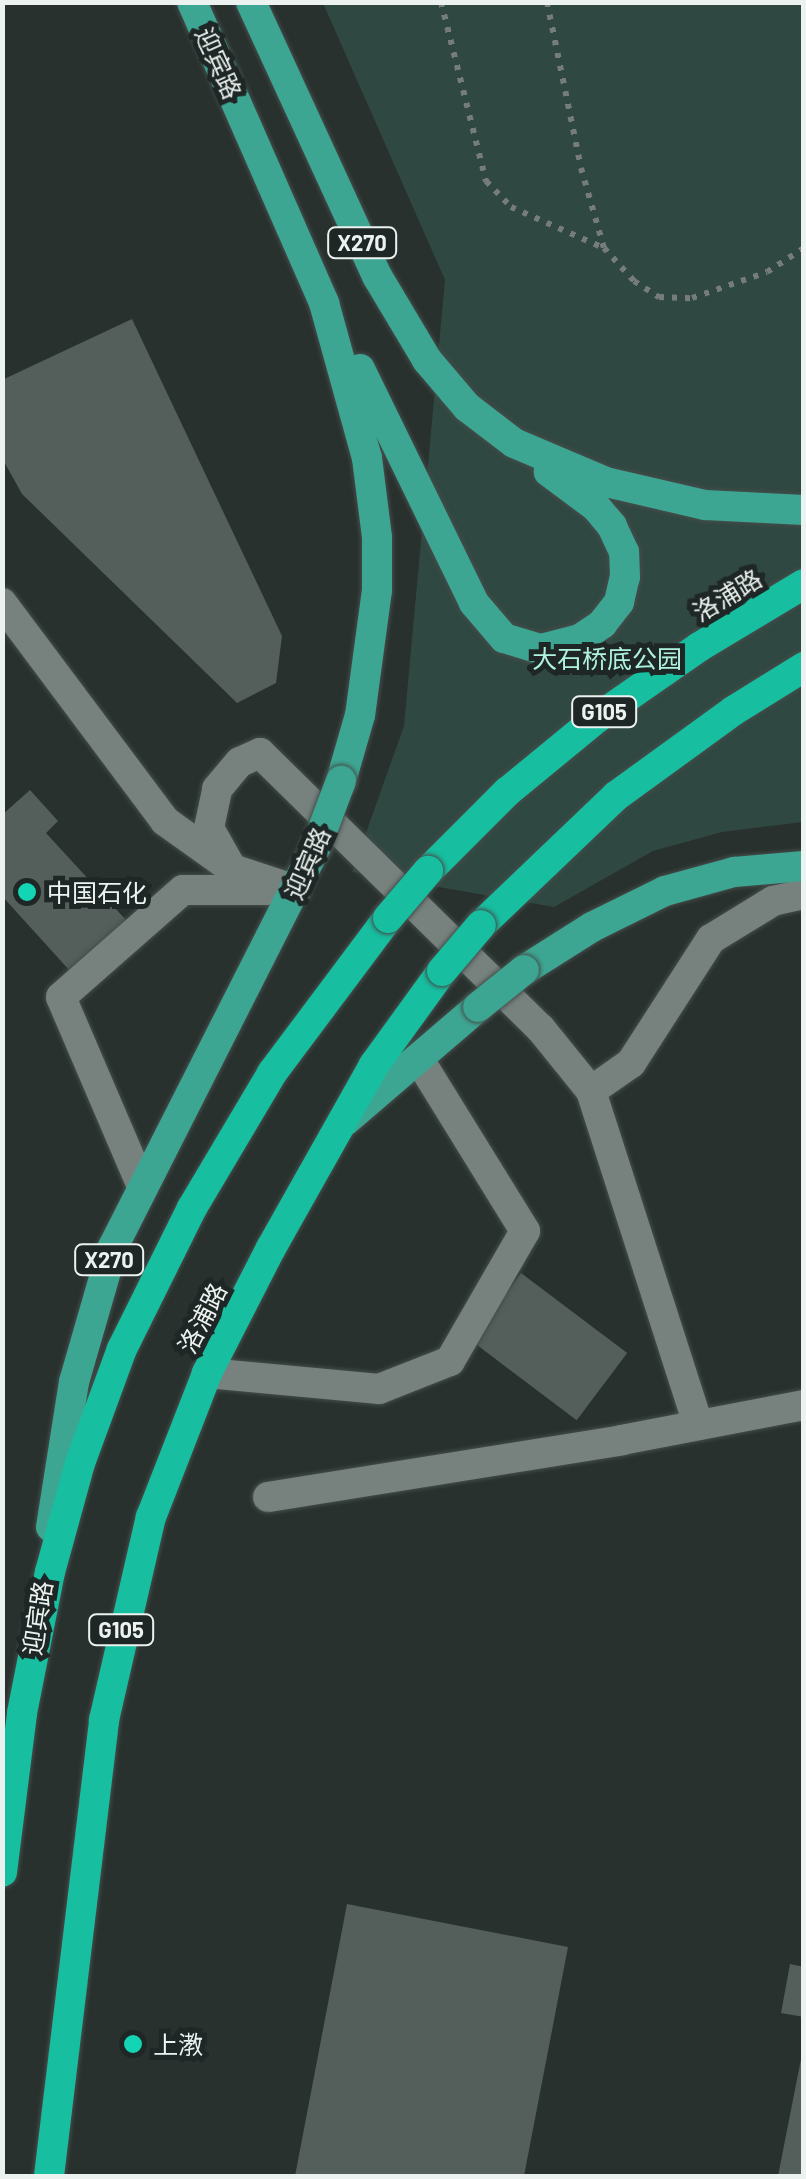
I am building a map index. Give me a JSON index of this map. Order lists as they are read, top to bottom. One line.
{"streets":{"highway":["洛浦路","G105"],"main road":["迎宾路","X270"]},"crossings":[["迎宾路","洛浦路"]],"parks":["大石桥底公园"],"places":["中国石化","上漖"]}
